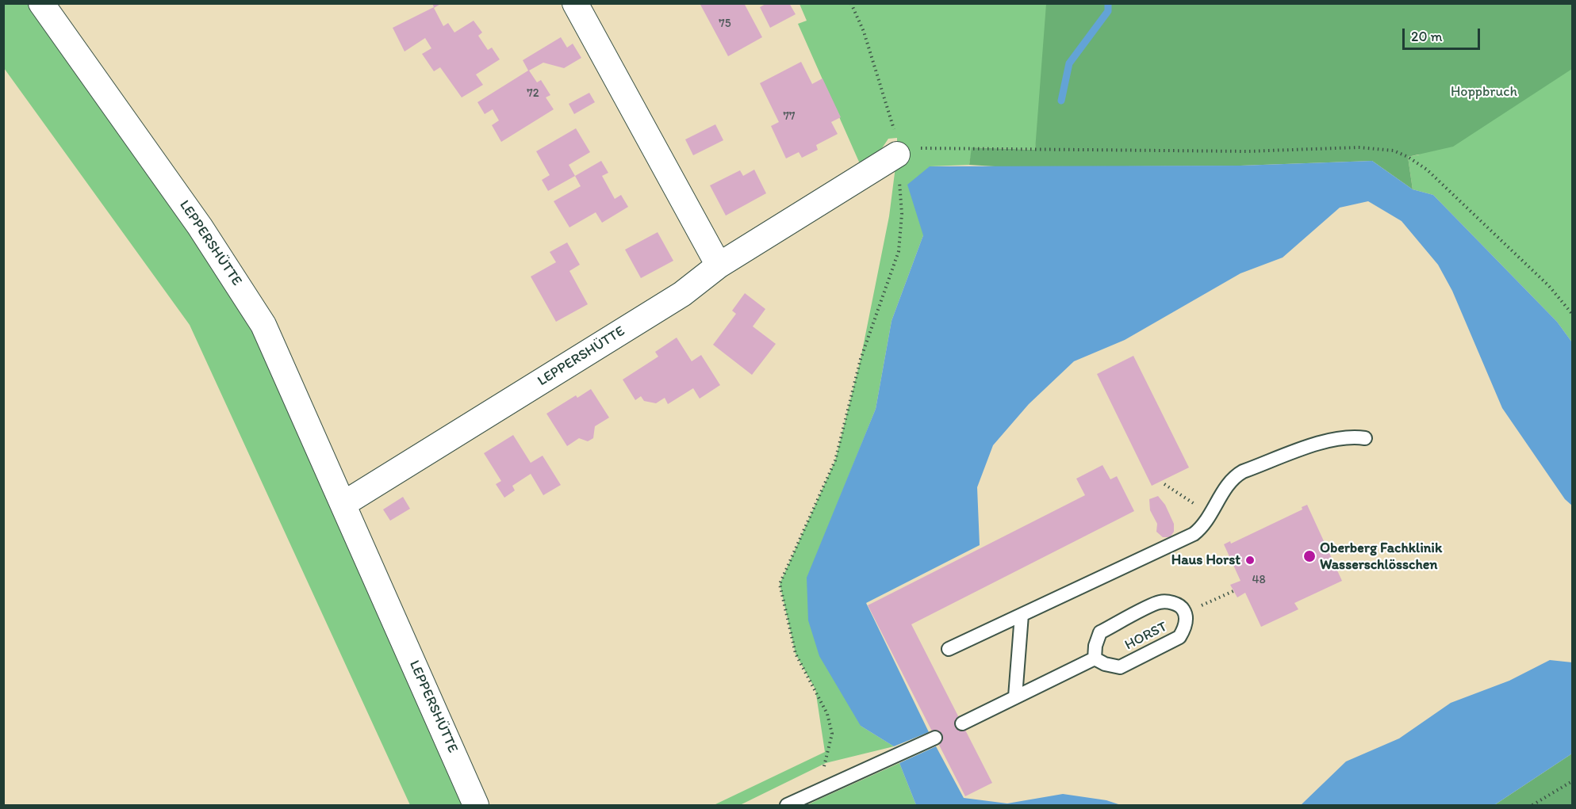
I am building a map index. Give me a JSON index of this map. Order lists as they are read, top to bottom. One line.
{"streets":{"street":["LEPPERSHÜTTE"],"lane":["HORST"]},"parks":["Hoppbruch"],"places":["Oberberg Fachklinik Wasserschlösschen","Haus Horst"],"house_numbers":["75","72","77","48"],"scale_bar":"20 m"}
